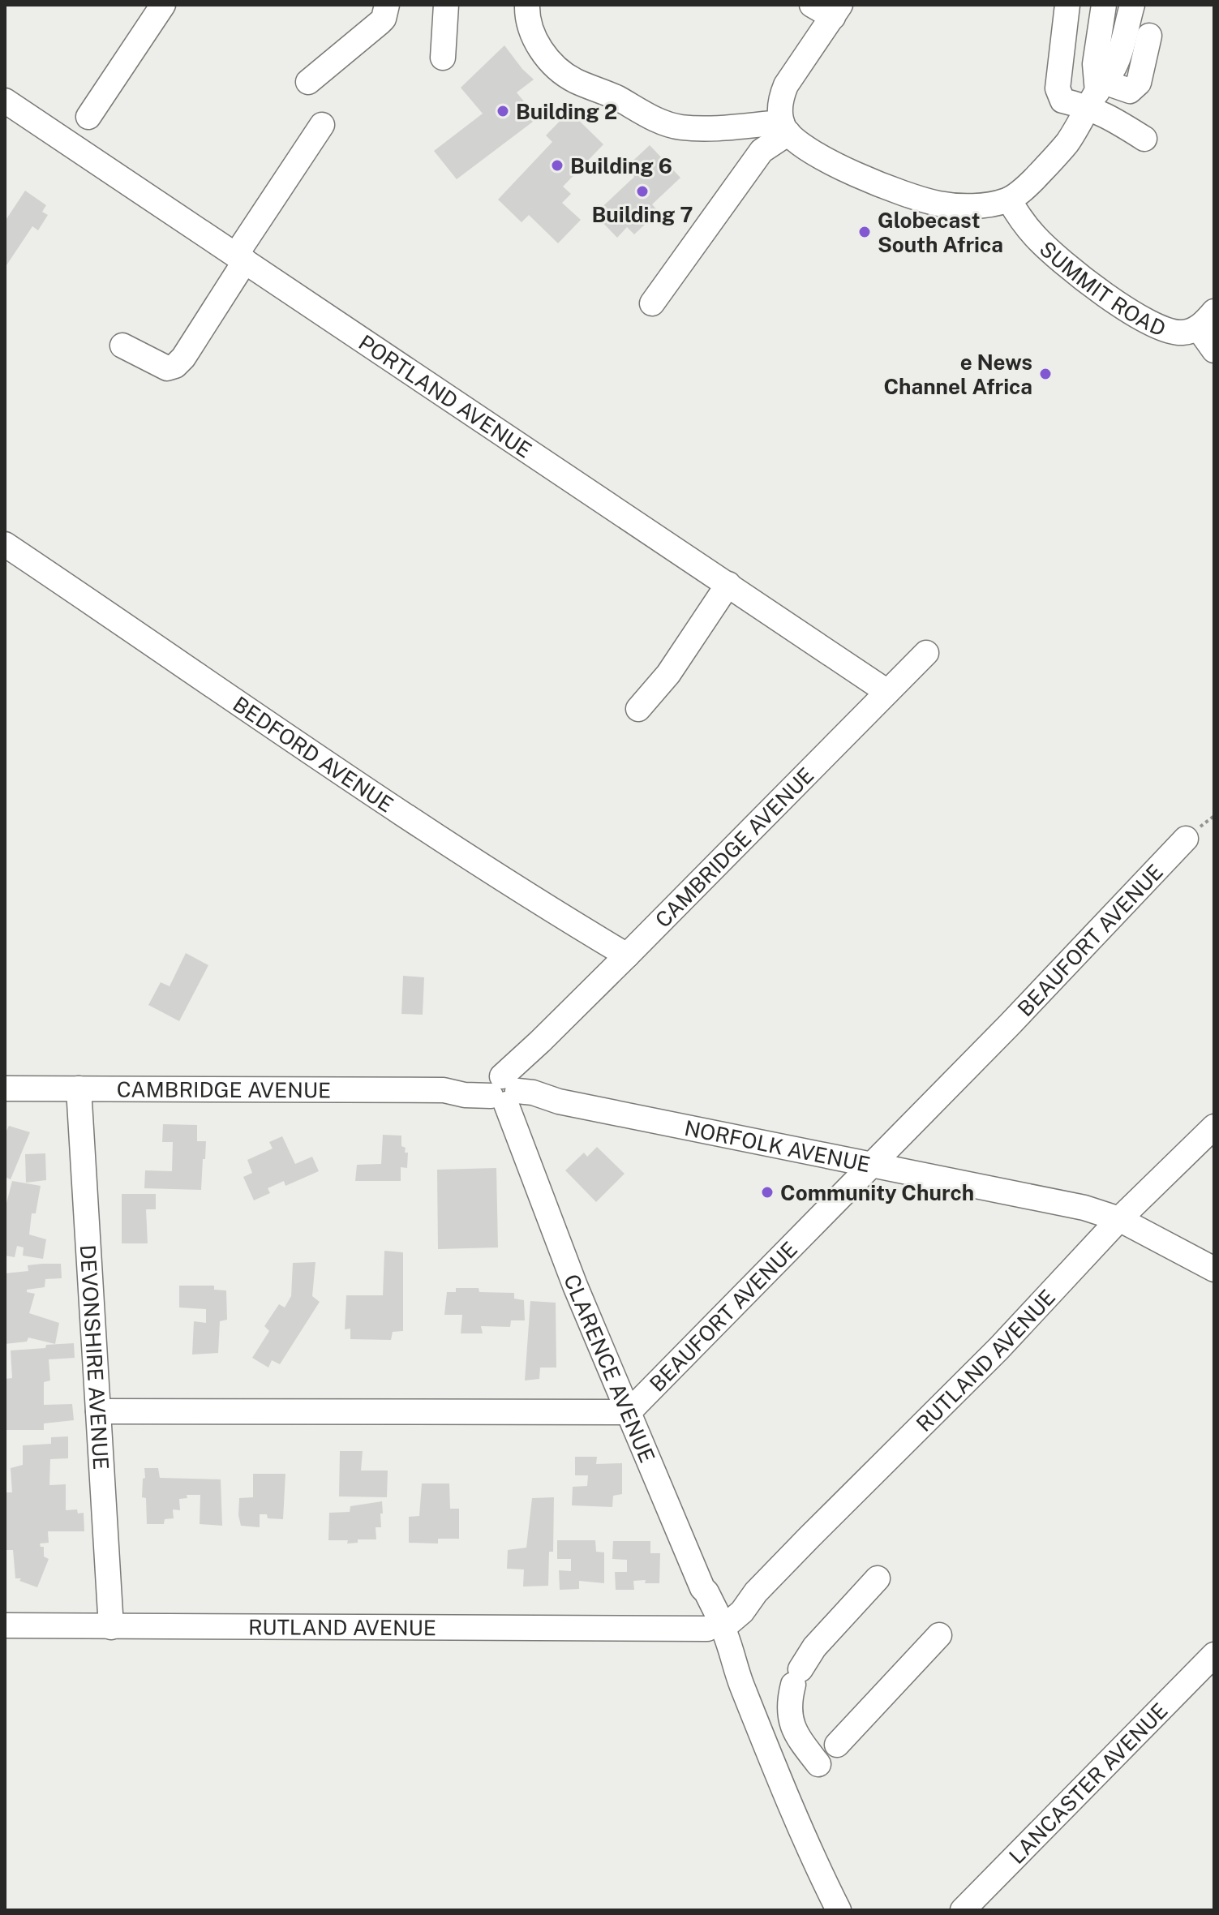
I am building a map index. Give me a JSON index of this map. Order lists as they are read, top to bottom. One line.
{"streets":{"street":["SUMMIT ROAD","PORTLAND AVENUE","BEDFORD AVENUE","CAMBRIDGE AVENUE","BEAUFORT AVENUE","NORFOLK AVENUE","DEVONSHIRE AVENUE","RUTLAND AVENUE","CLARENCE AVENUE","LANCASTER AVENUE"]},"crossings":[["PORTLAND AVENUE","CAMBRIDGE AVENUE"],["BEDFORD AVENUE","CAMBRIDGE AVENUE"],["CAMBRIDGE AVENUE","NORFOLK AVENUE"],["CAMBRIDGE AVENUE","DEVONSHIRE AVENUE"],["CAMBRIDGE AVENUE","CLARENCE AVENUE"],["BEAUFORT AVENUE","NORFOLK AVENUE"],["BEAUFORT AVENUE","CLARENCE AVENUE"],["NORFOLK AVENUE","RUTLAND AVENUE"],["NORFOLK AVENUE","CLARENCE AVENUE"],["DEVONSHIRE AVENUE","RUTLAND AVENUE"],["RUTLAND AVENUE","CLARENCE AVENUE"]],"places":["Building 2","Building 6","Building 7","Globecast South Africa","e News Channel Africa","Community Church"]}
